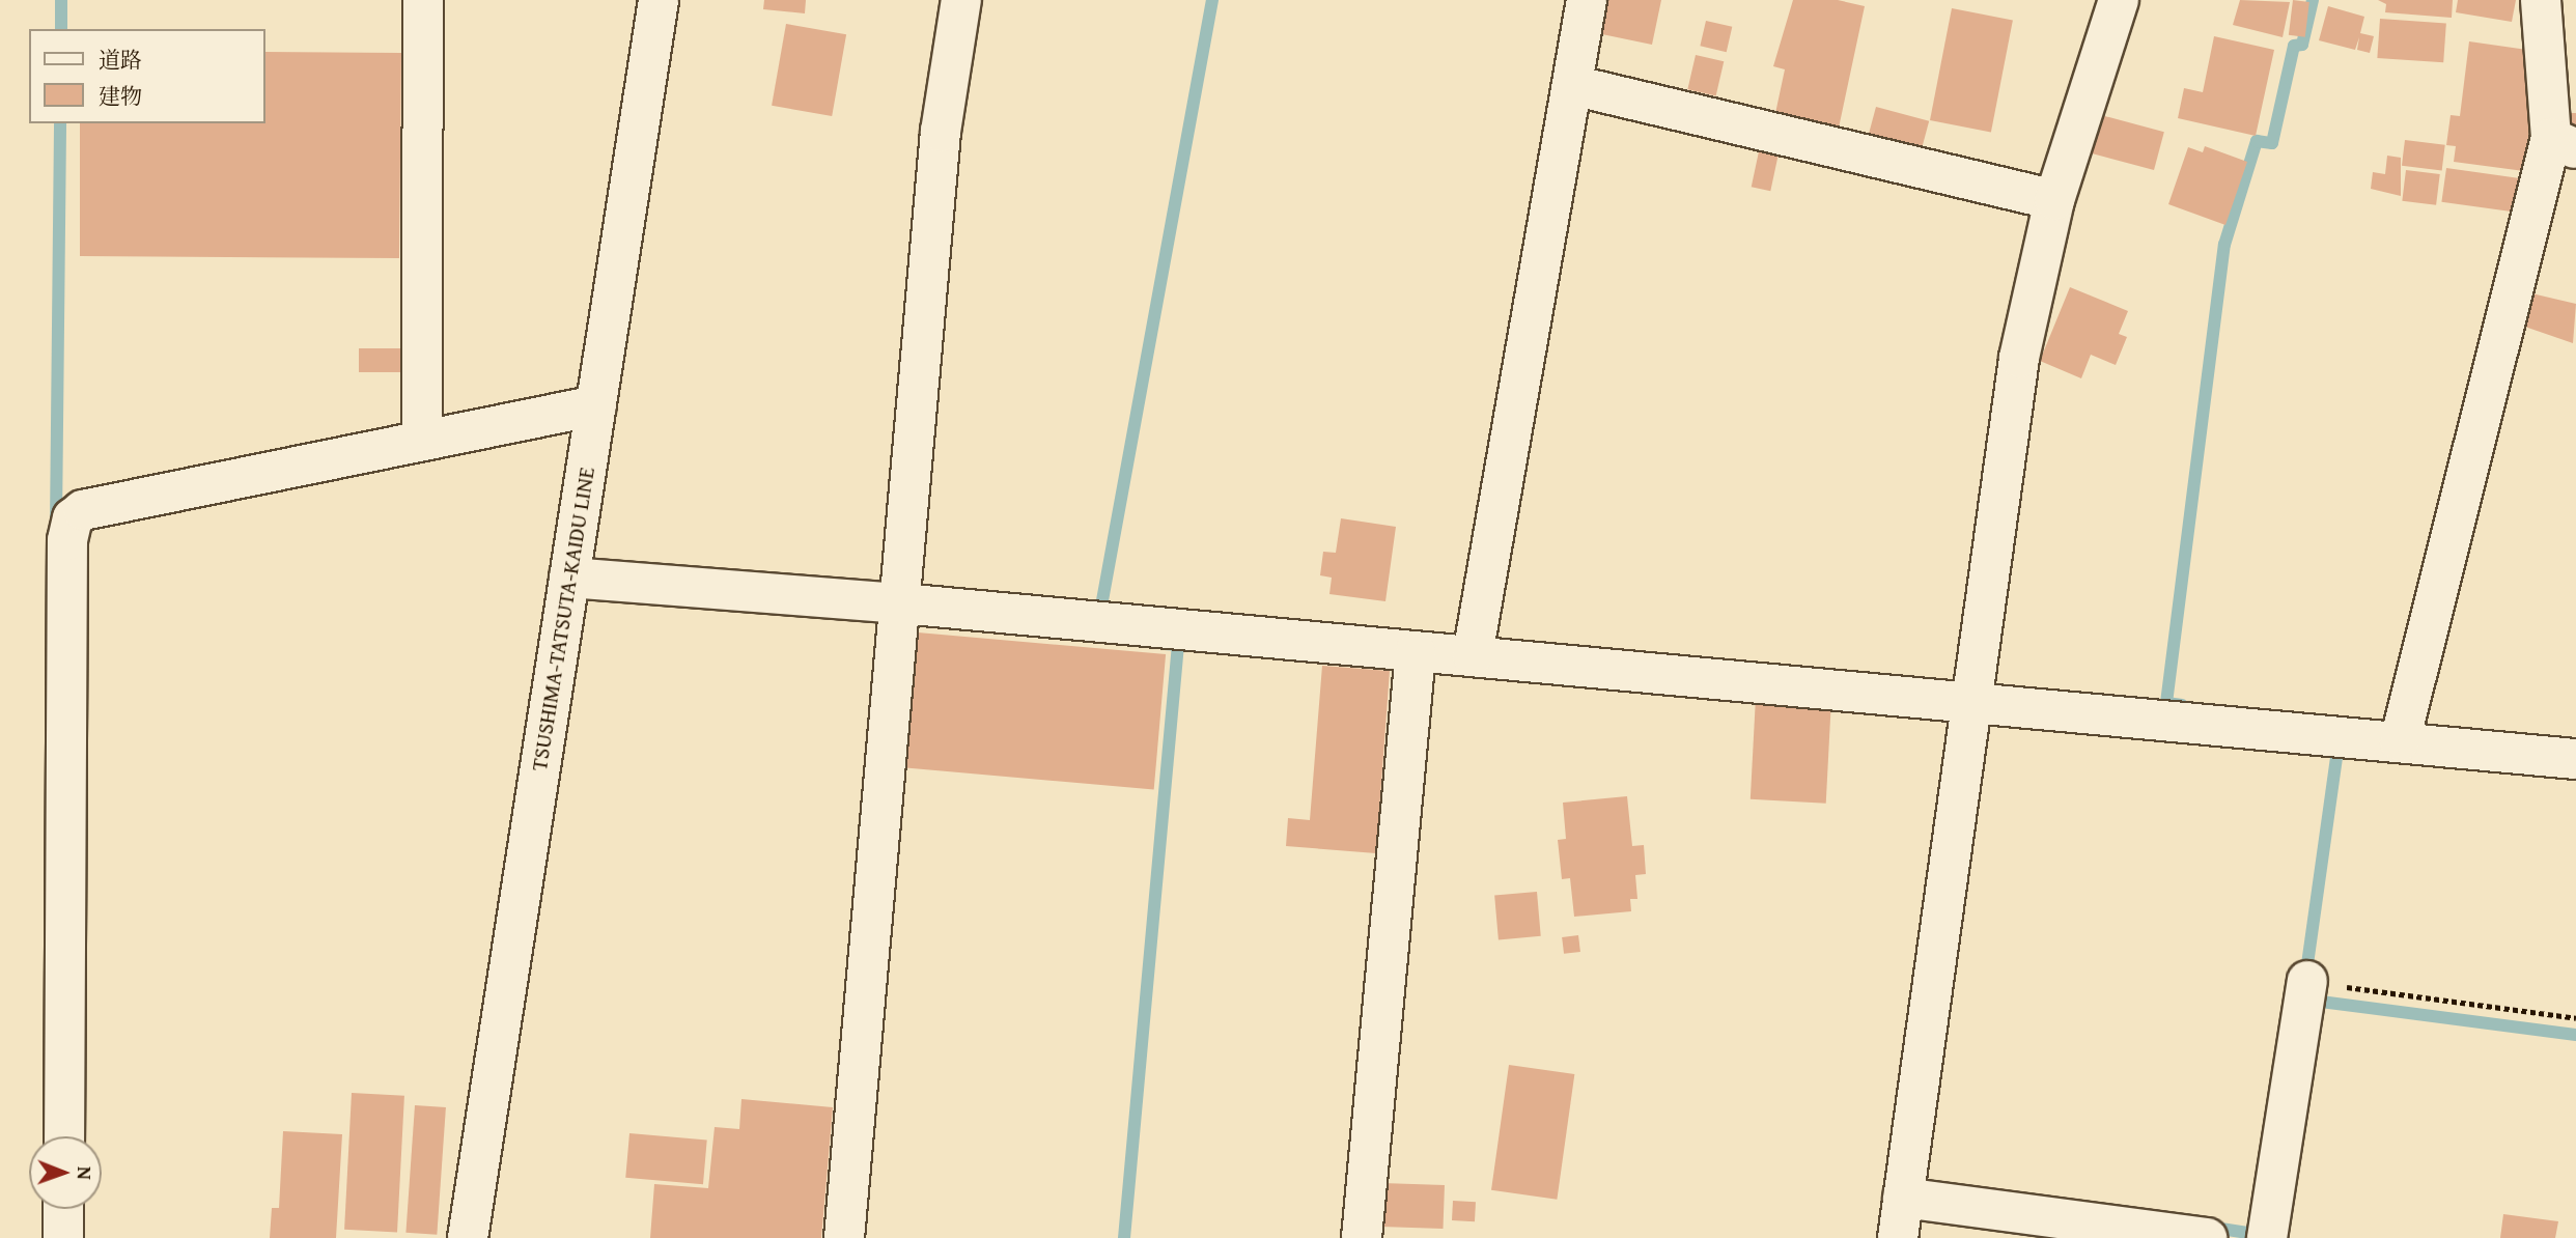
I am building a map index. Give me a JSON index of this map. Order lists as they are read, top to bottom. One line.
{"streets":{"street":["TSUSHIMA-TATSUTA-KAIDU LINE"]},"legend":["道路","建物"],"north":"right"}
